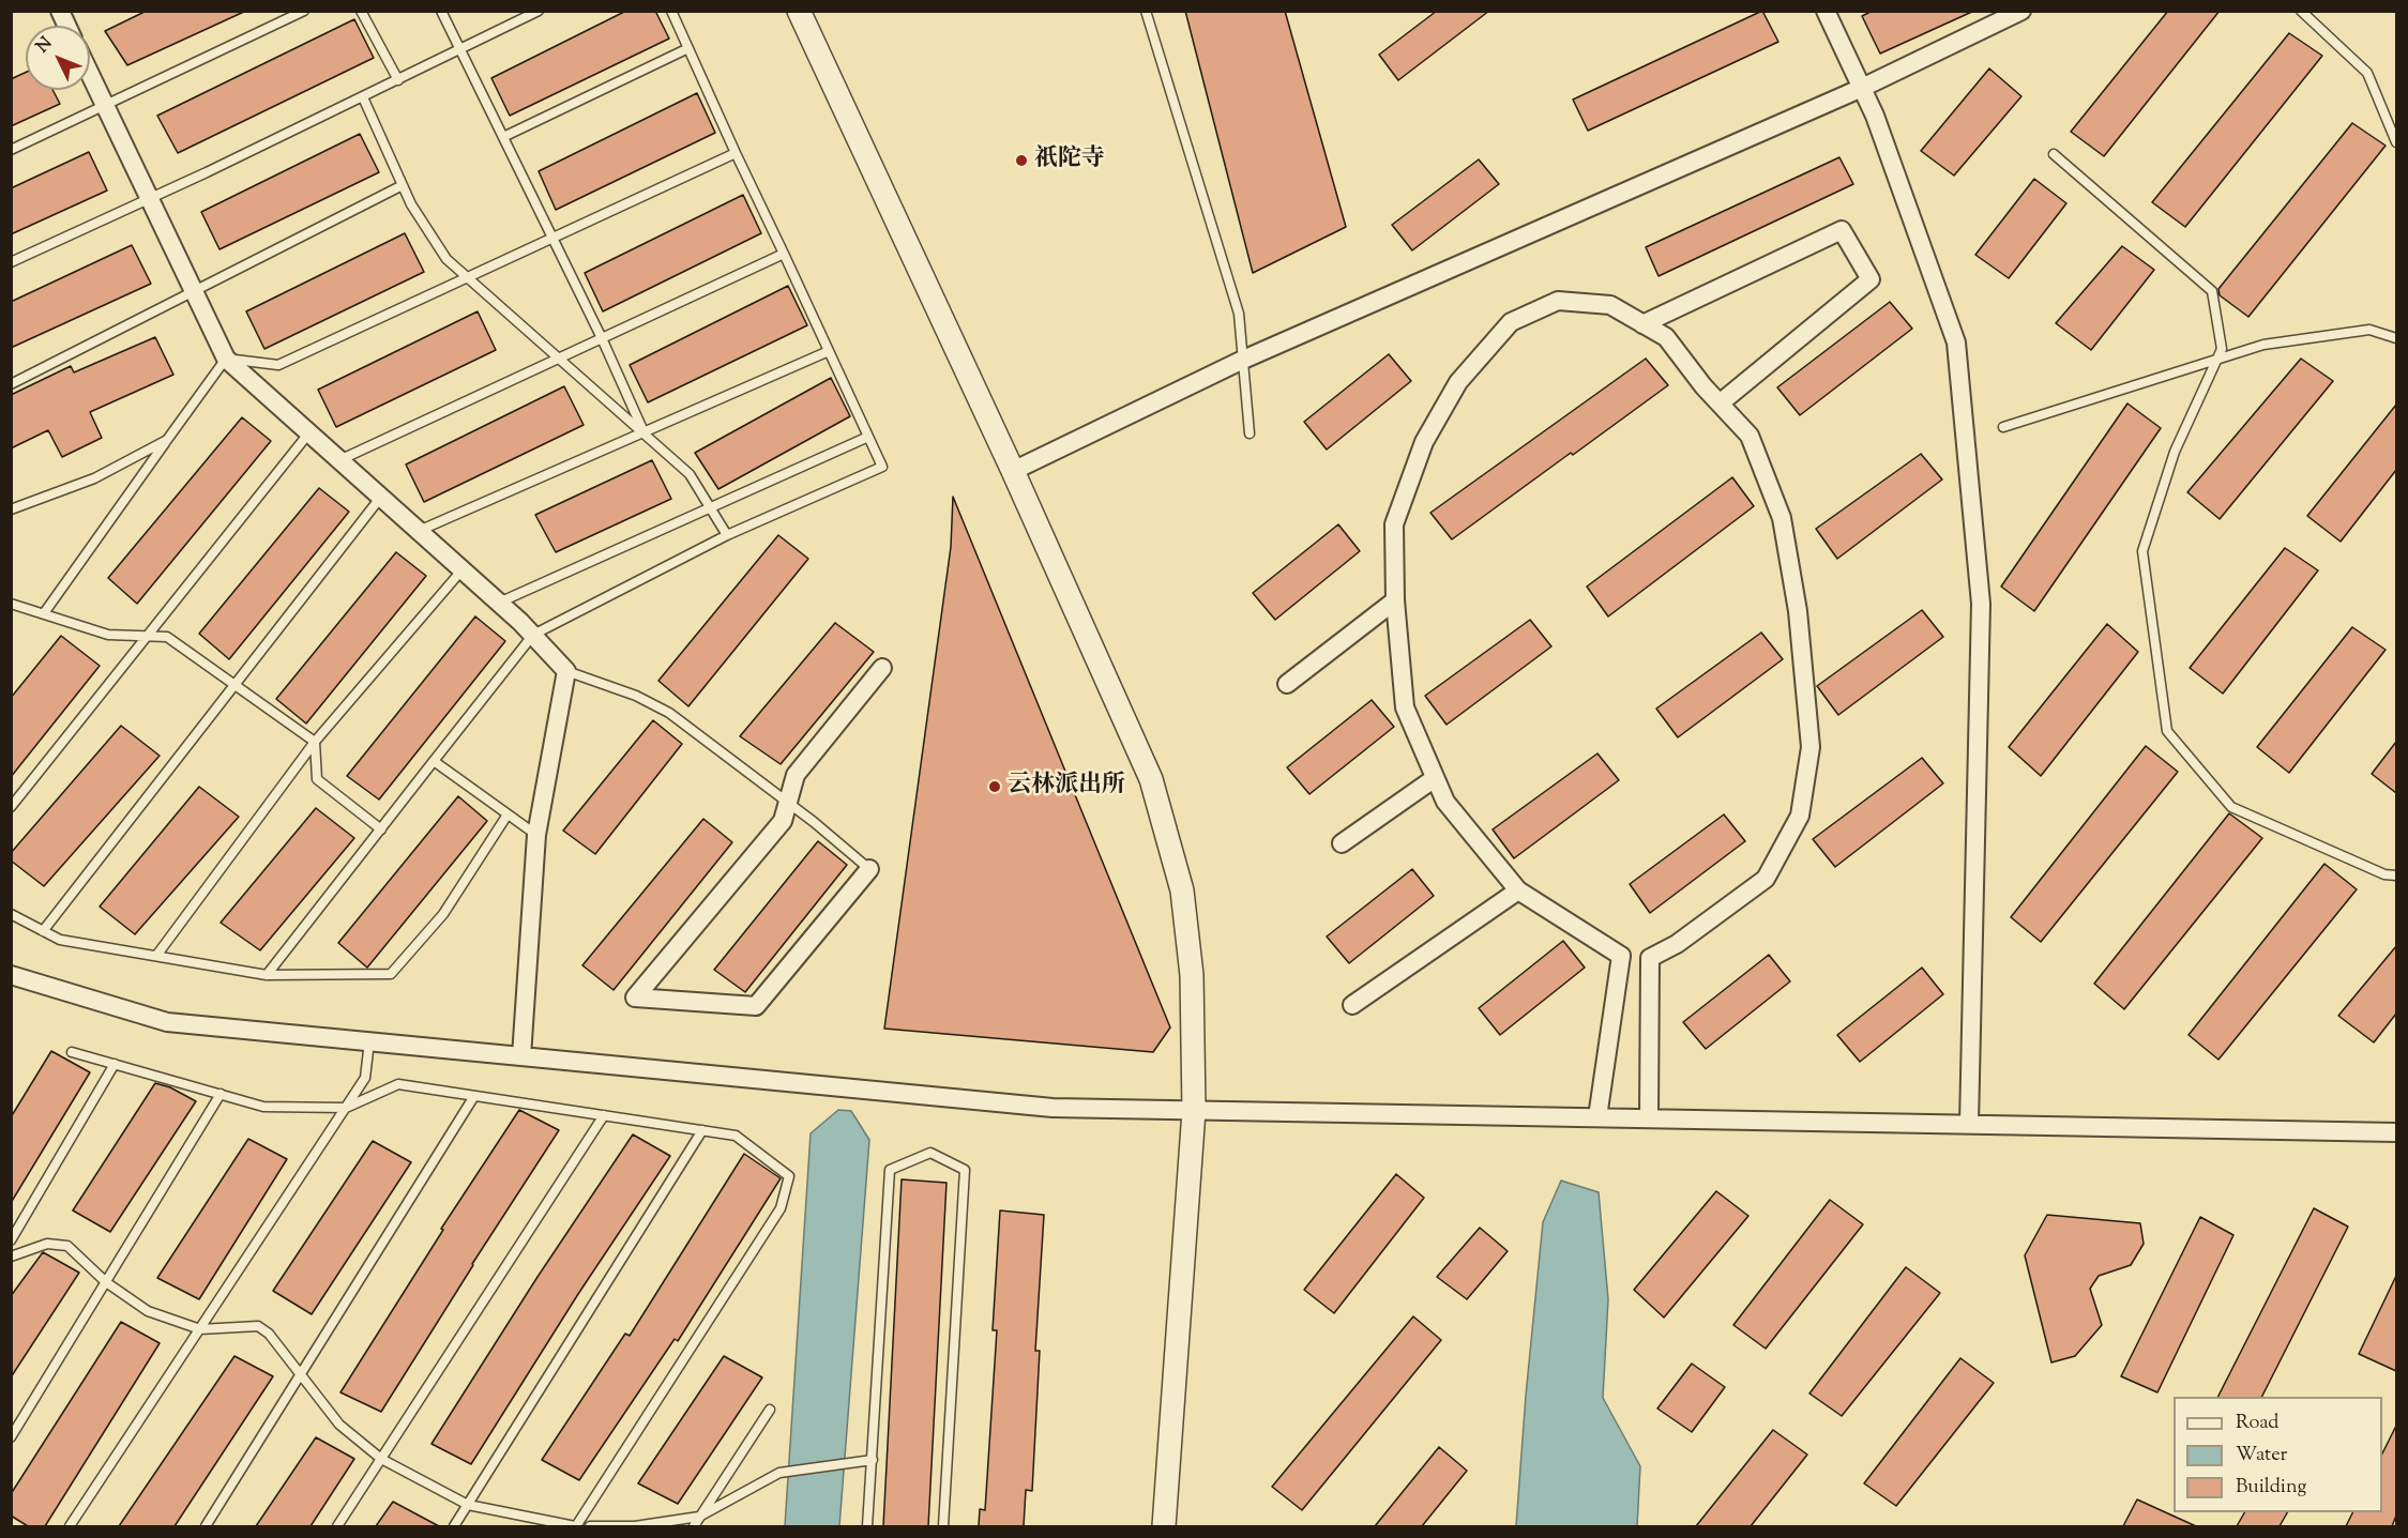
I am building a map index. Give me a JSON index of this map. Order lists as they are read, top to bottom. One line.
{"places":["祇陀寺","云林派出所"],"legend":["Road","Water","Building"],"north":"top left"}
